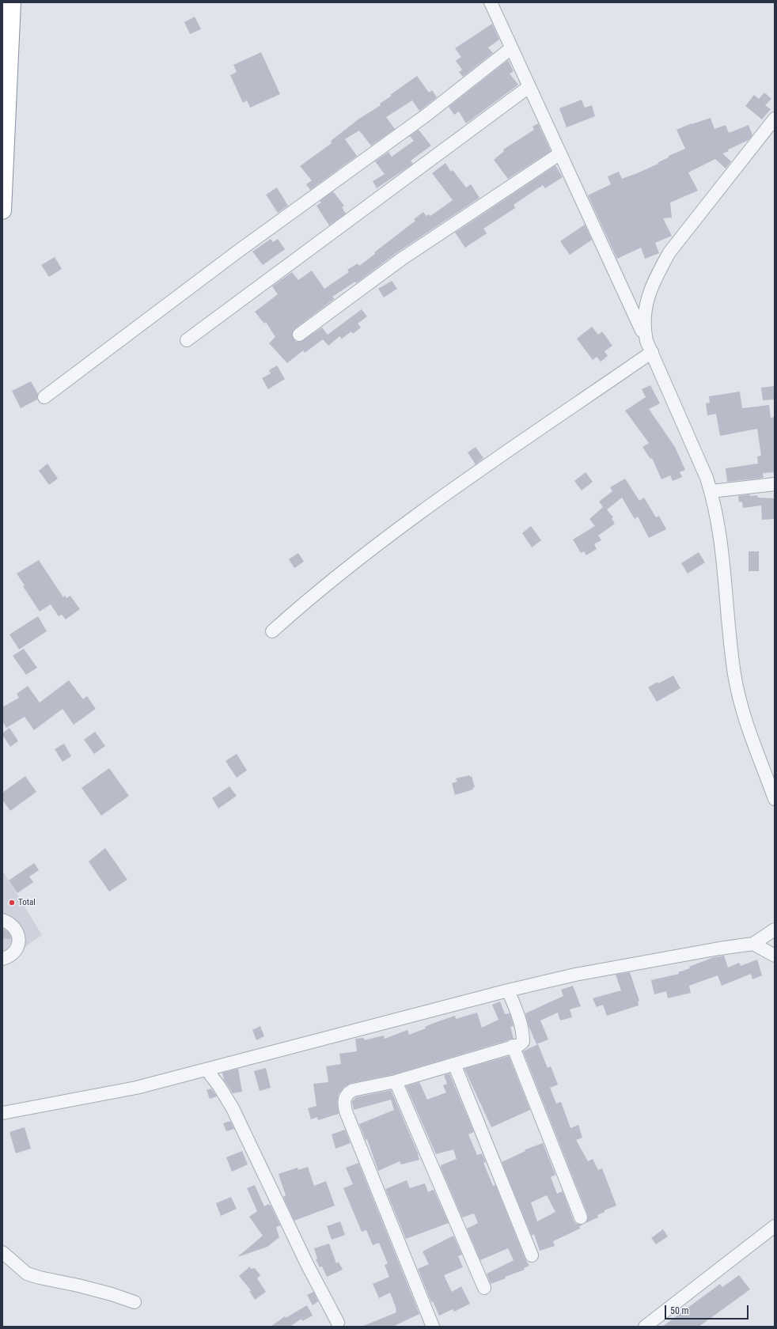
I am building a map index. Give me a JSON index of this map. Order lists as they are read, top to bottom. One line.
{"places":["Total"],"scale_bar":"50 m"}
